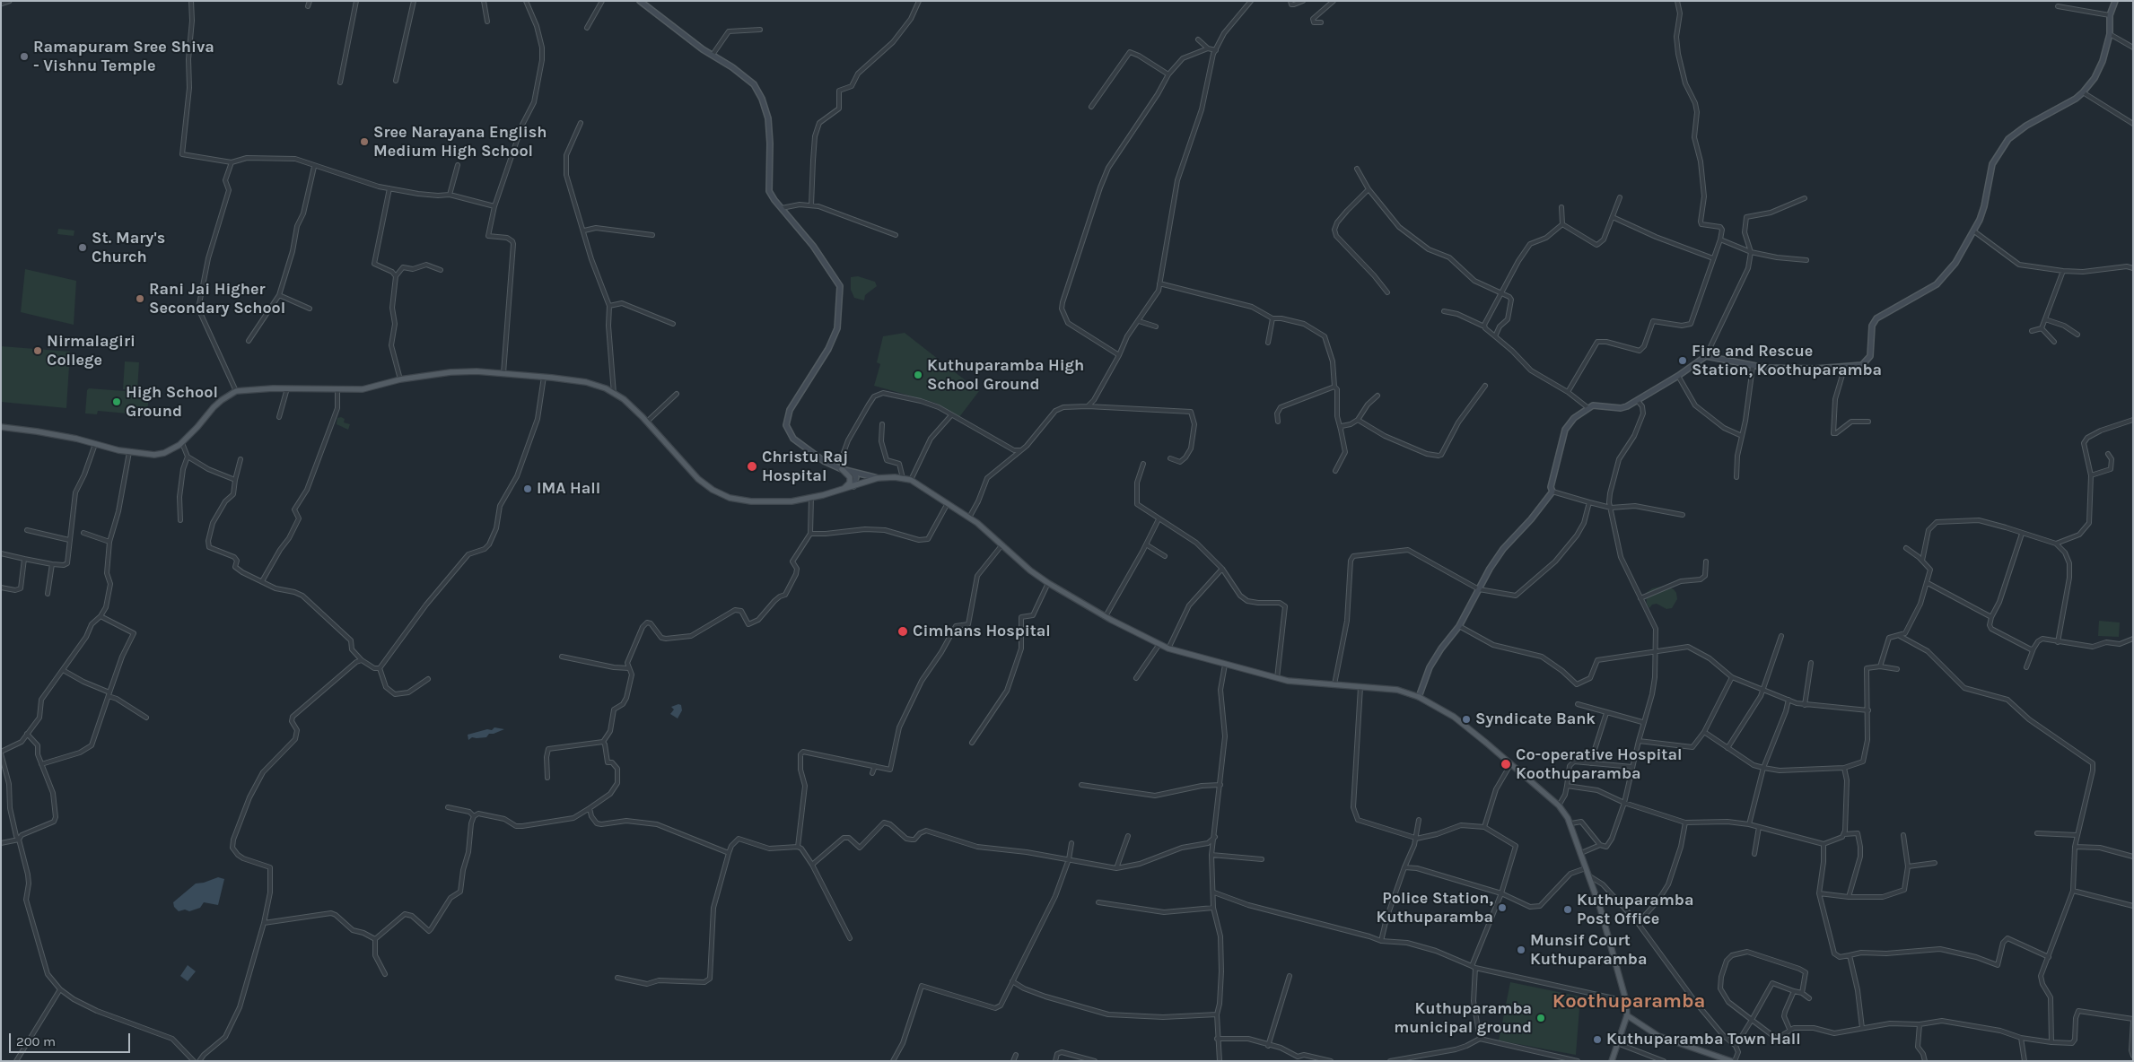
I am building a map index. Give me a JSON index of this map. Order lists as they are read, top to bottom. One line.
{"districts":["Koothuparamba"],"places":["Ramapuram Sree Shiva - Vishnu Temple","Sree Narayana English Medium High School","St. Mary's Church","Rani Jai Higher Secondary School","Nirmalagiri College","Fire and Rescue Station, Koothuparamba","Kuthuparamba High School Ground","High School Ground","Christu Raj Hospital","IMA Hall","Cimhans Hospital","Syndicate Bank","Co-operative Hospital Koothuparamba","Police Station, Kuthuparamba","Kuthuparamba Post Office","Munsif Court Kuthuparamba","Kuthuparamba municipal ground","Kuthuparamba Town Hall"],"scale_bar":"200 m"}
